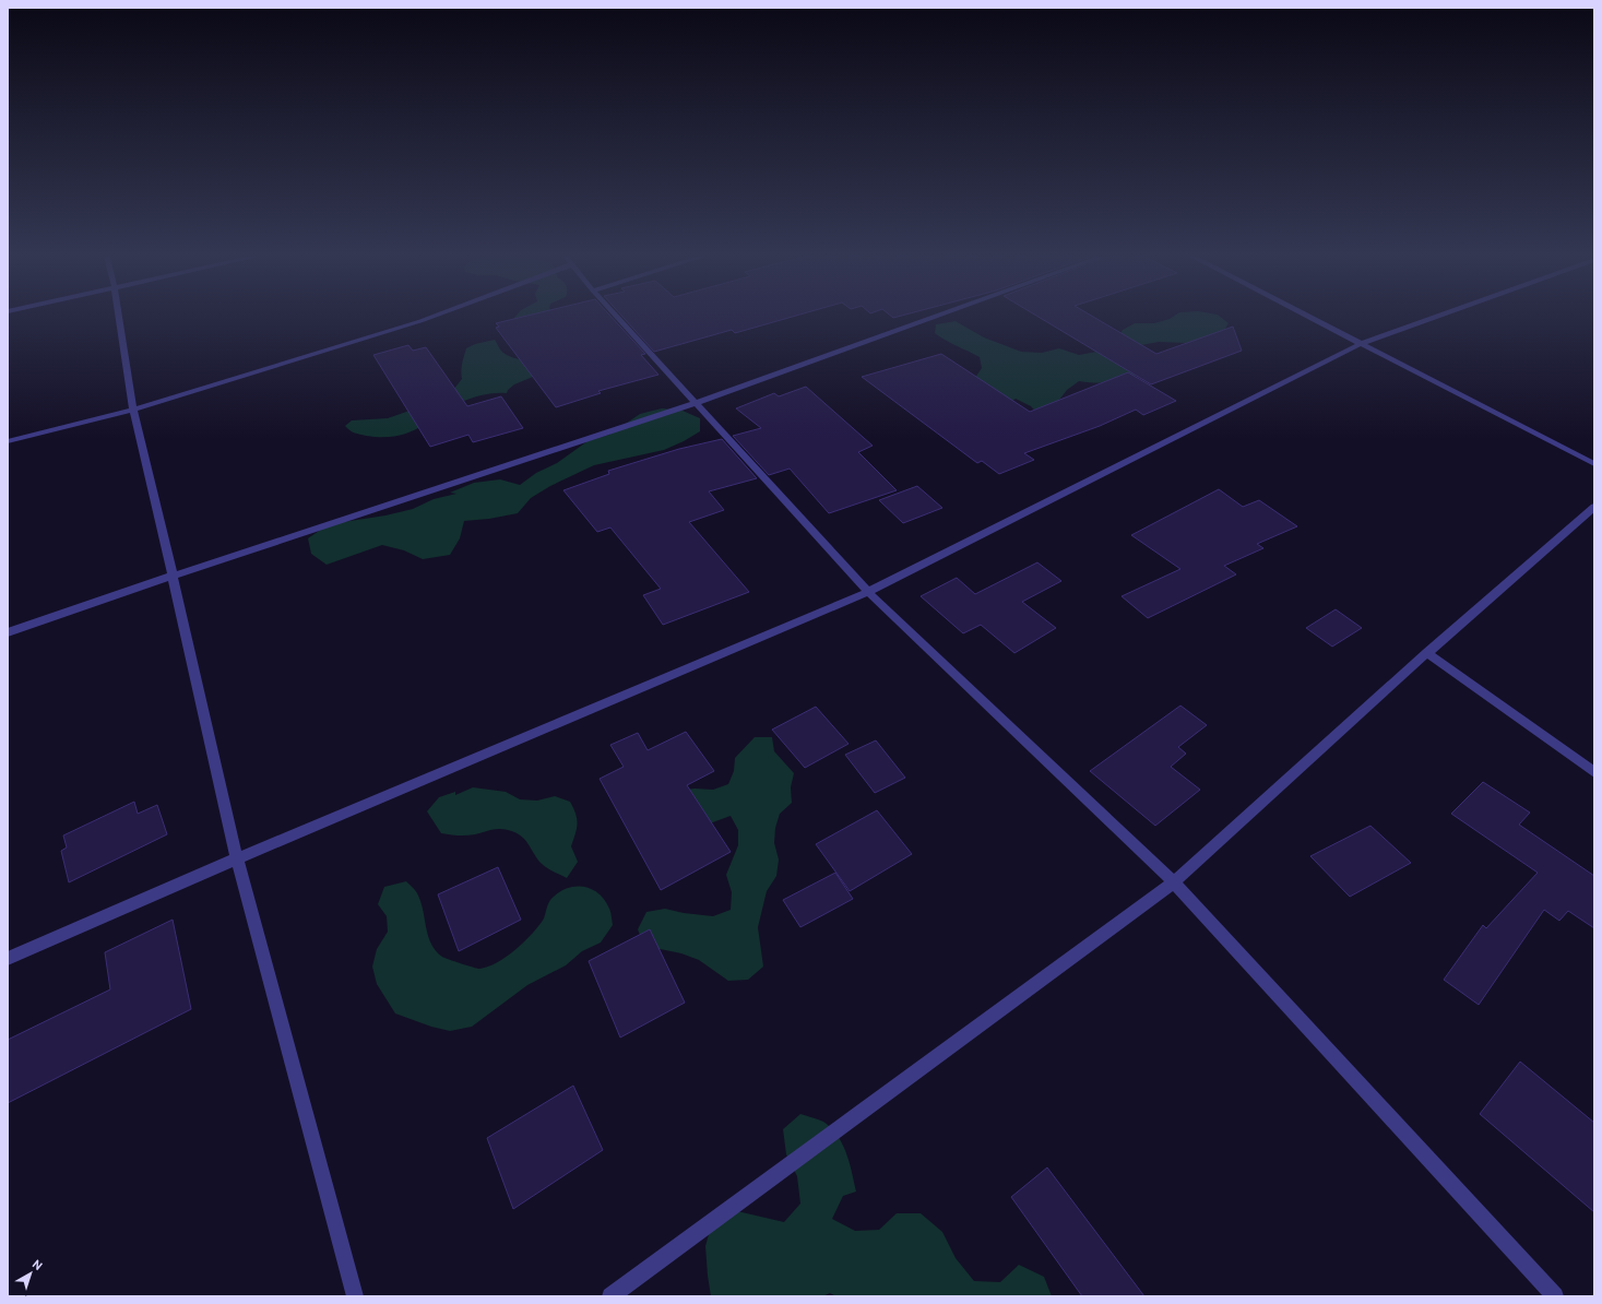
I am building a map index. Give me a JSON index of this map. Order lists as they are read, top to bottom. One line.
{"north":"top right"}
